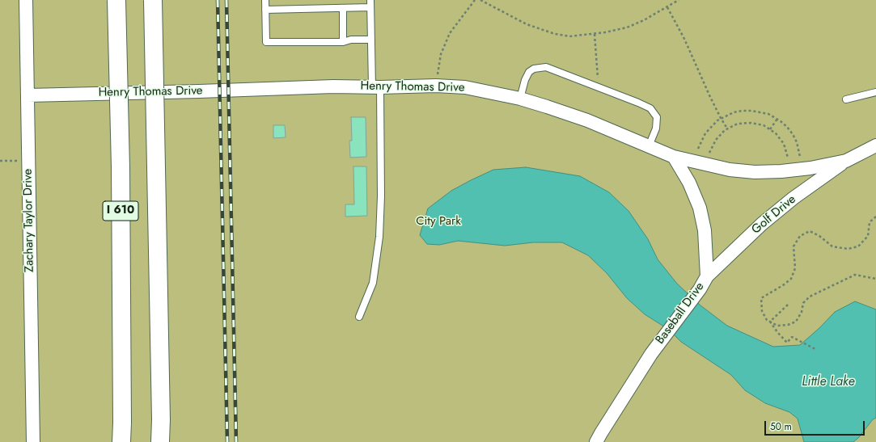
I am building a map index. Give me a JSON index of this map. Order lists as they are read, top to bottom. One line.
{"streets":{"highway":["I 610"],"street":["Henry Thomas Drive","Golf Drive","Zachary Taylor Drive","Baseball Drive"]},"crossings":[["Henry Thomas Drive","Golf Drive"],["Henry Thomas Drive","Zachary Taylor Drive"],["Henry Thomas Drive","Baseball Drive"],["Golf Drive","Baseball Drive"]],"water":["Little Lake"],"parks":["City Park"],"scale_bar":"50 m"}
